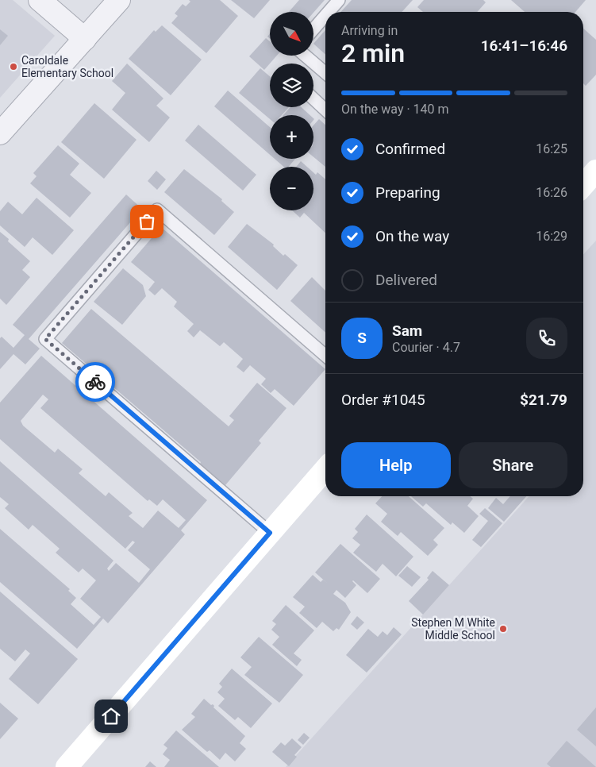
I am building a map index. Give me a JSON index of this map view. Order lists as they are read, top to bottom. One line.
{"places":["Caroldale Elementary School","Stephen M White Middle School"],"north":"bottom right","page":{"map_buttons":["+","−"],"heading":["2 min","Arriving in","16:41–16:46"],"panel":["Sam","Courier · 4.7","Order #1045","$21.79"],"bar":"On the way · 140 m","list":[["Confirmed","16:25"],["Preparing","16:26"],["On the way","16:29"],"Delivered"],"round":"S","buttons":["Help","Share"]}}
